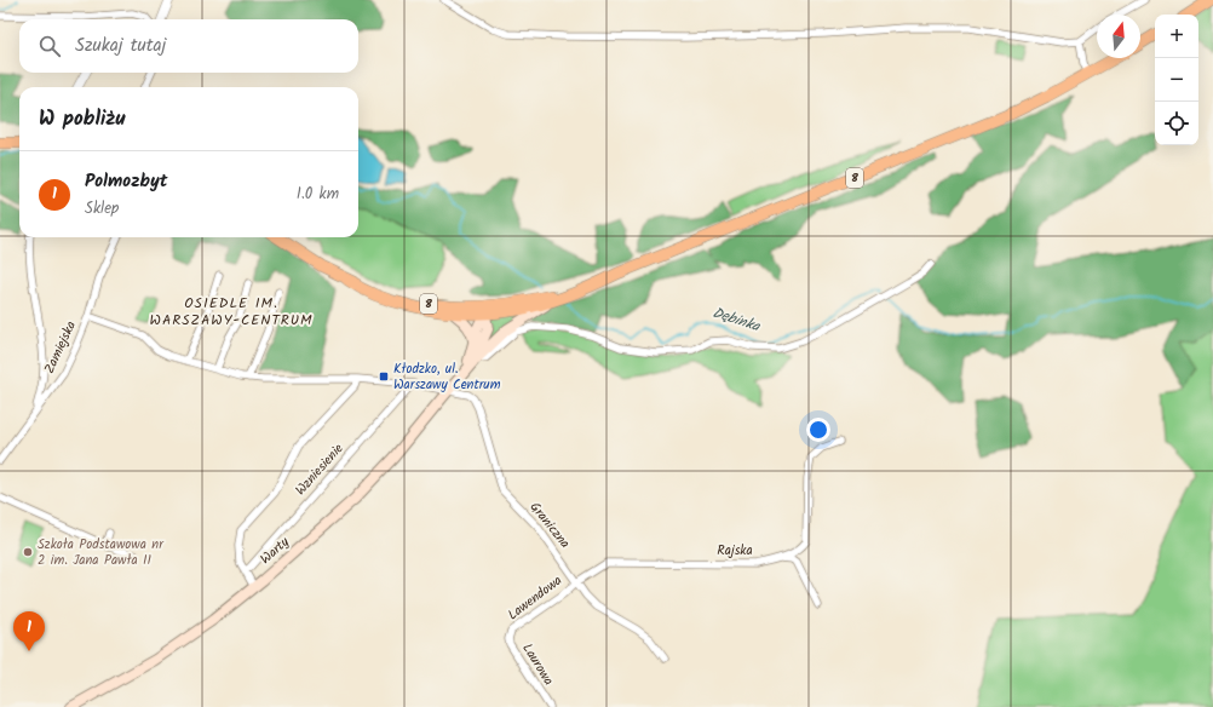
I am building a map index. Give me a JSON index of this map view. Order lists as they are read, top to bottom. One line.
{"streets":{"highway":["8"],"main road":["Warty"],"street":["Zamiejska","Wzniesienie","Graniczna","Rajska","Lawendowa","Laurowa"]},"crossings":[["8","Warty"],["Graniczna","Warty"],["Graniczna","Rajska"],["Graniczna","Lawendowa"],["Rajska","Lawendowa"],["Lawendowa","Laurowa"]],"districts":["OSIEDLE IM. WARSZAWY-CENTRUM"],"water":["Dębinka"],"places":{"transit":["Kłodzko, ul. Warszawy Centrum"],"other":["Szkoła Podstawowa nr 2 im. Jana Pawła II"]},"north":"top","page":{"map_buttons":["+","−"],"search":"Szukaj tutaj","heading":"W pobliżu","list":[{"mark":"1","name":"Polmozbyt","note":"Sklep","value":"1.0 km"}],"pins":"1"}}
